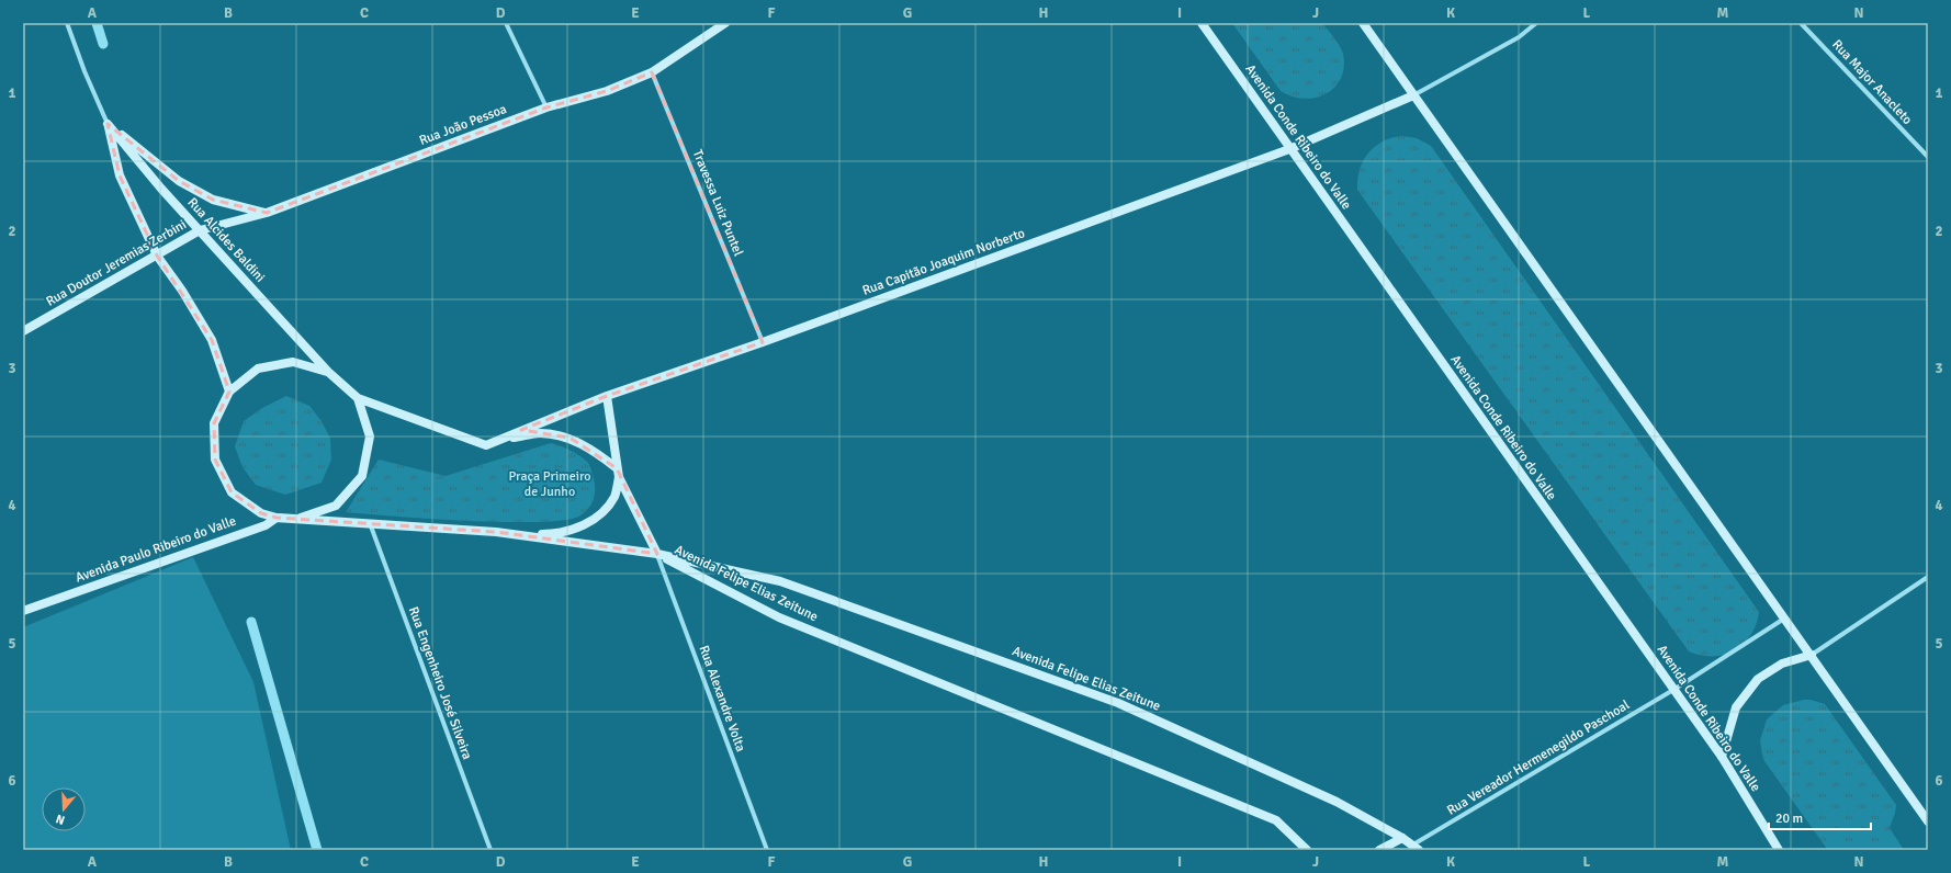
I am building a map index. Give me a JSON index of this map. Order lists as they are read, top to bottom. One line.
{"streets":{"main road":["Rua João Pessoa","Avenida Conde Ribeiro do Valle","Rua Alcides Baldini","Rua Capitão Joaquim Norberto","Rua Doutor Jeremias Zerbini","Avenida Paulo Ribeiro do Valle","Avenida Felipe Elias Zeitune"],"street":["Rua Major Anacleto","Travessa Luiz Puntel","Rua Engenheiro José Silveira","Rua Alexandre Volta","Rua Vereador Hermenegildo Paschoal"]},"crossings":[["Rua João Pessoa","Travessa Luiz Puntel"],["Rua João Pessoa","Rua Alcides Baldini"],["Rua João Pessoa","Rua Doutor Jeremias Zerbini"],["Avenida Conde Ribeiro do Valle","Rua Capitão Joaquim Norberto"],["Avenida Conde Ribeiro do Valle","Rua Vereador Hermenegildo Paschoal"],["Travessa Luiz Puntel","Rua Capitão Joaquim Norberto"],["Rua Alcides Baldini","Rua Doutor Jeremias Zerbini"],["Rua Alcides Baldini","Avenida Paulo Ribeiro do Valle"],["Avenida Felipe Elias Zeitune","Rua Alexandre Volta"],["Avenida Felipe Elias Zeitune","Rua Vereador Hermenegildo Paschoal"]],"parks":["Praça Primeiro de Junho"],"scale_bar":"20 m","north":"bottom","grid":{"columns":["A","B","C","D","E","F","G","H","I","J","K","L","M","N"],"rows":["1","2","3","4","5","6"]}}
